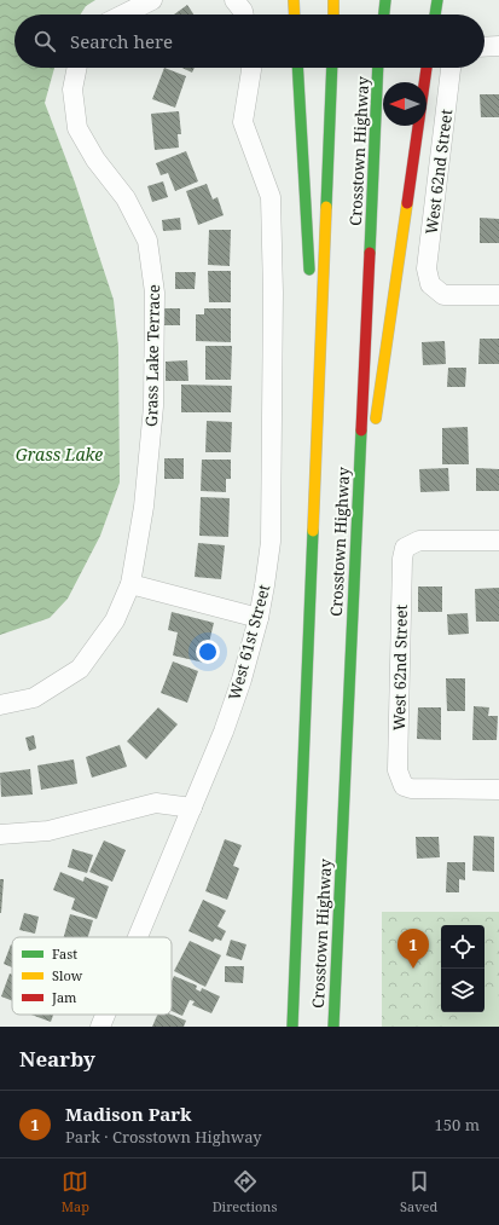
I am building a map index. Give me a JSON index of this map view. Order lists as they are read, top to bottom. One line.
{"streets":{"highway":["Crosstown Highway"],"street":["West 62nd Street","Grass Lake Terrace","West 61st Street"]},"water":["Grass Lake"],"legend":["Fast","Slow","Jam"],"north":"left","page":{"search":"Search here","pins":"1","heading":"Nearby","list":[{"mark":"1","name":"Madison Park","note":"Park · Crosstown Highway","value":"150 m"}],"nav":["Map","Directions","Saved"]}}
